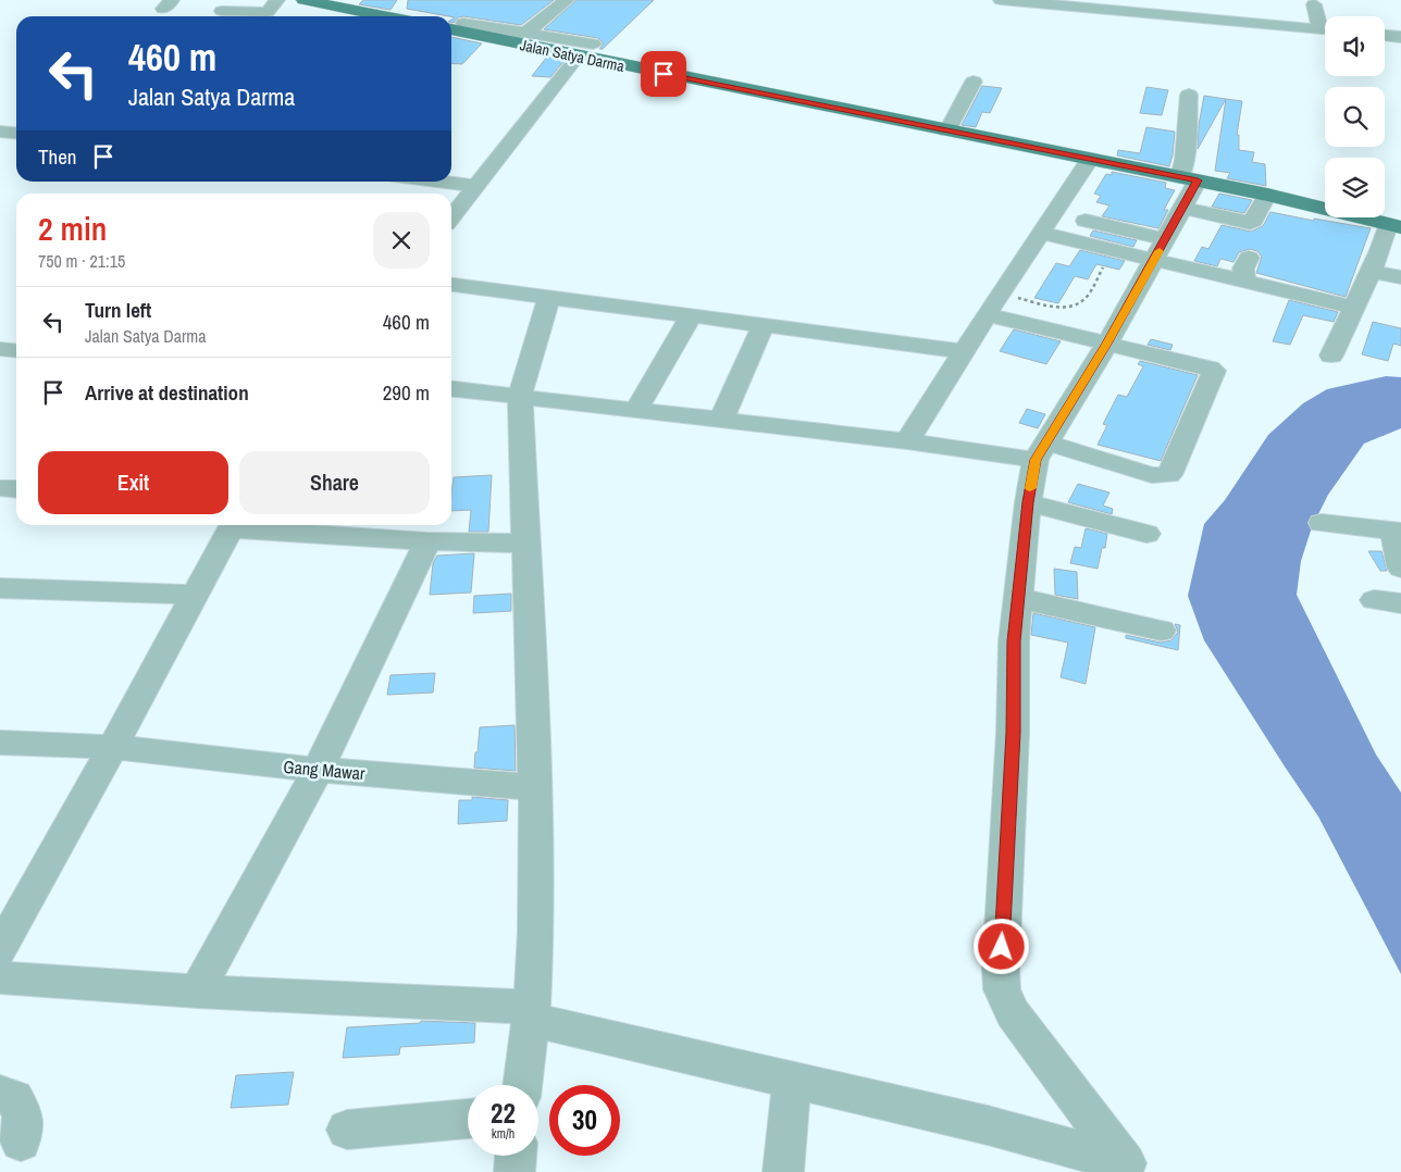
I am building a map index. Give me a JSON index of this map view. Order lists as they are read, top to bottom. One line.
{"streets":{"main road":["Jalan Satya Darma"],"street":["Gang Mawar"]},"page":{"turn":["460 m","Jalan Satya Darma"],"then":"Then","heading":["2 min","750 m · 21:15"],"list":[{"name":"Turn left","note":"Jalan Satya Darma","value":"460 m"},{"name":"Arrive at destination","value":"290 m"}],"buttons":["Exit","Share"],"speed":"22 km/h","limit":"30"}}
